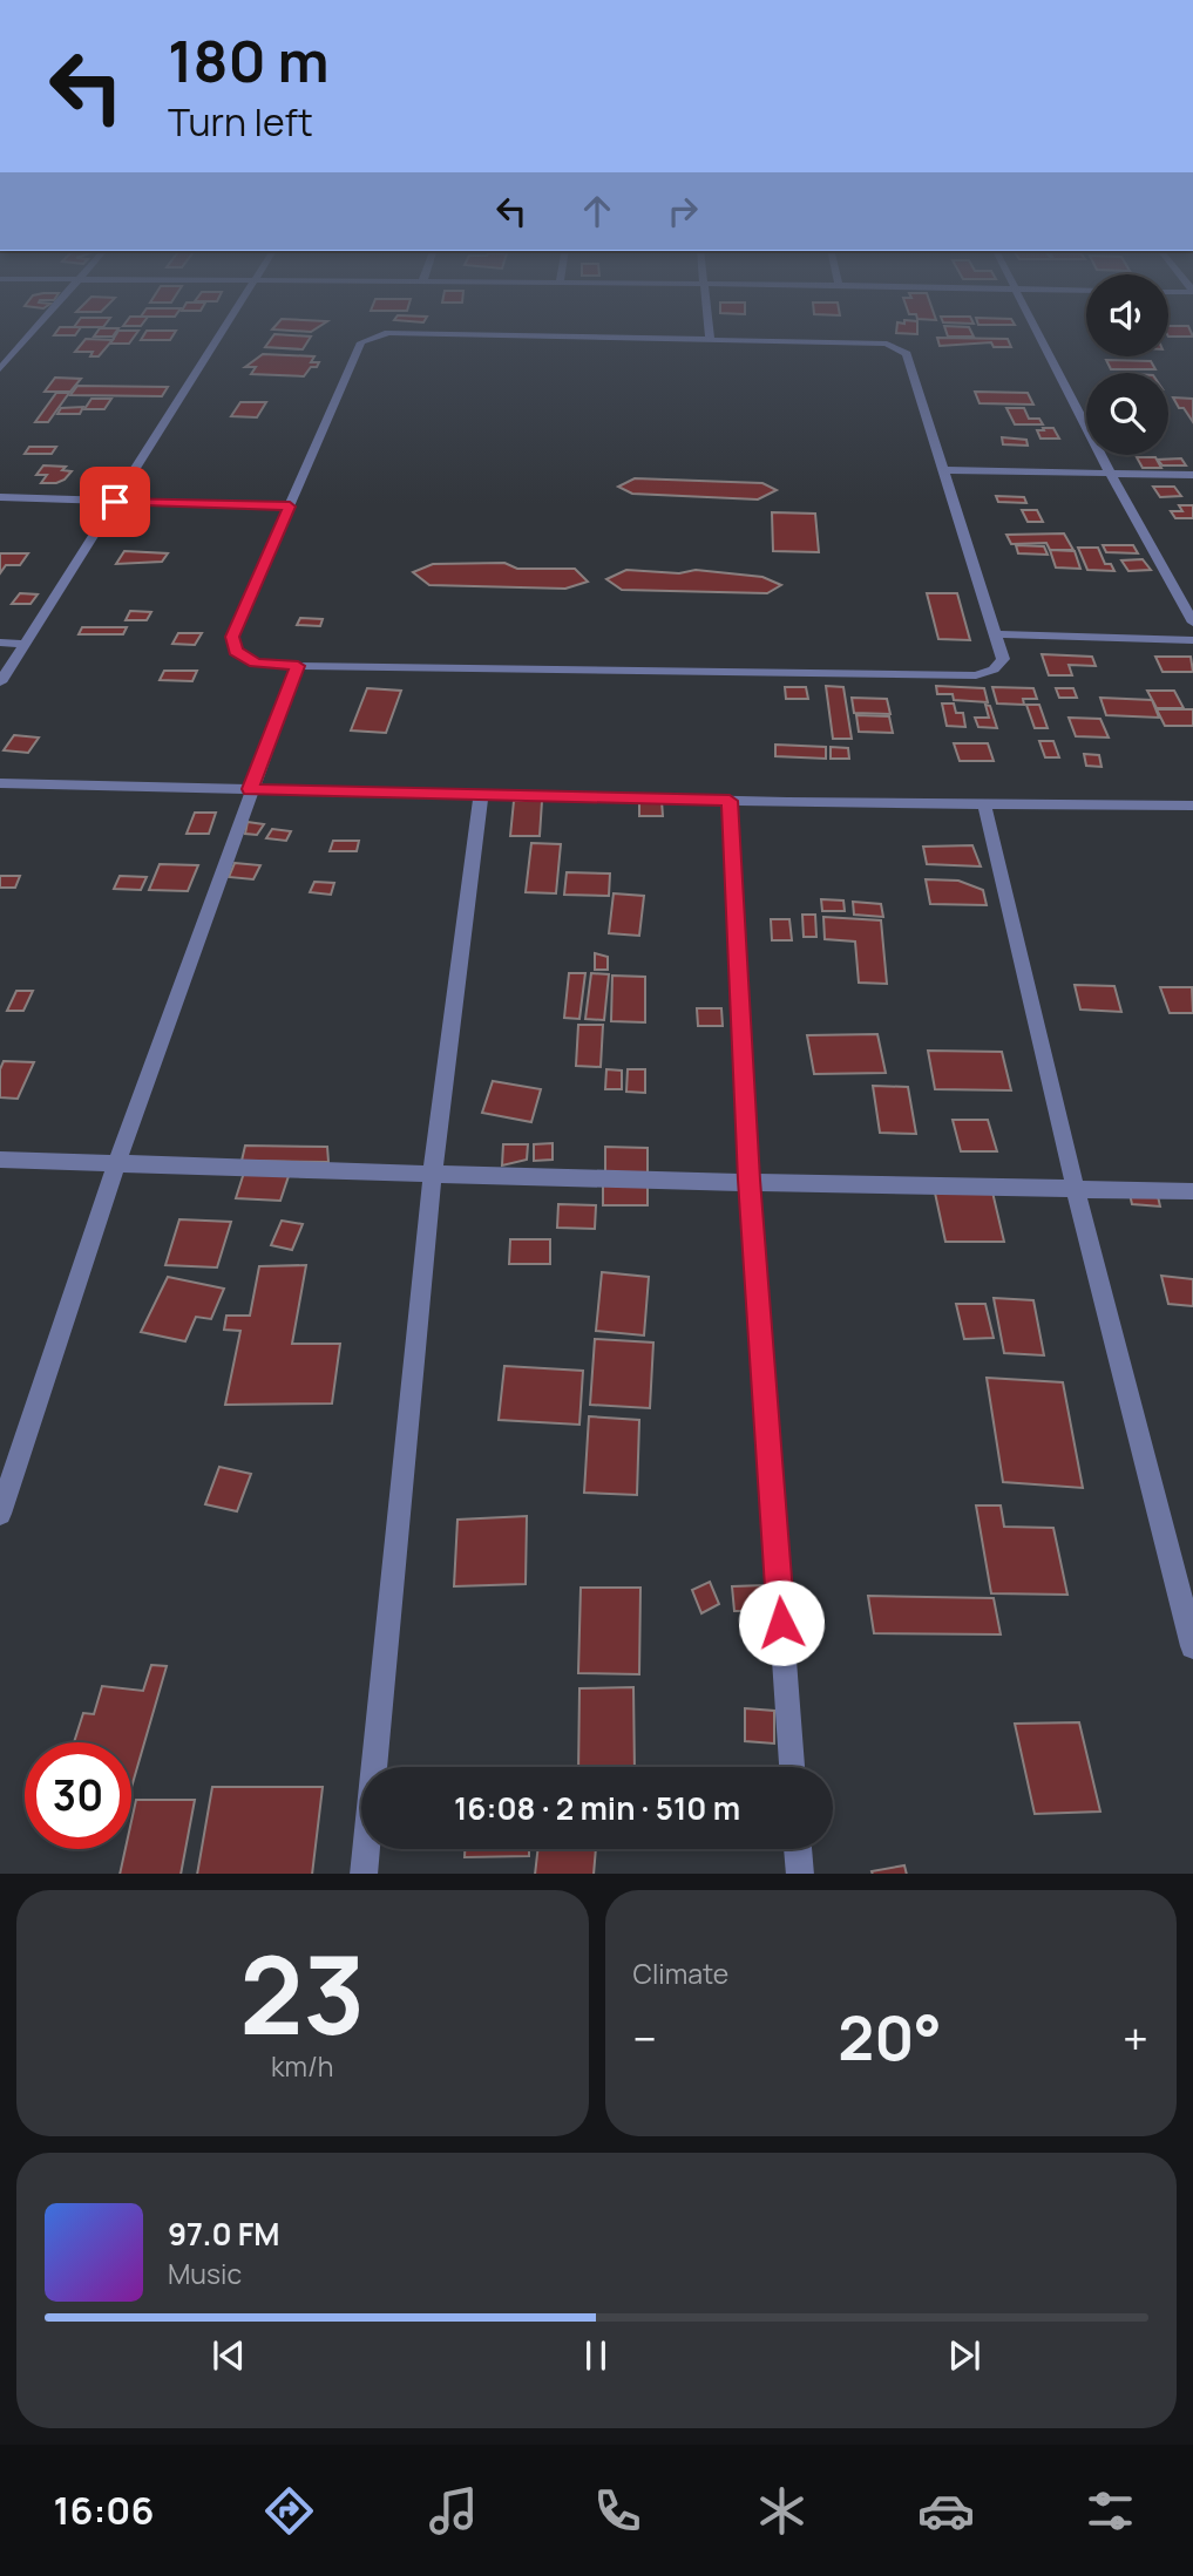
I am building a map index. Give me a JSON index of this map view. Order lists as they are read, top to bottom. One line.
{"page":{"turn":["180 m","Turn left"],"limit":"30","trip":"16:08 · 2 min · 510 m","tile":[["23","km/h"],"Climate"],"heat":["−","20°","+"],"song":["97.0 FM","Music"],"tabs":"16:06"}}
